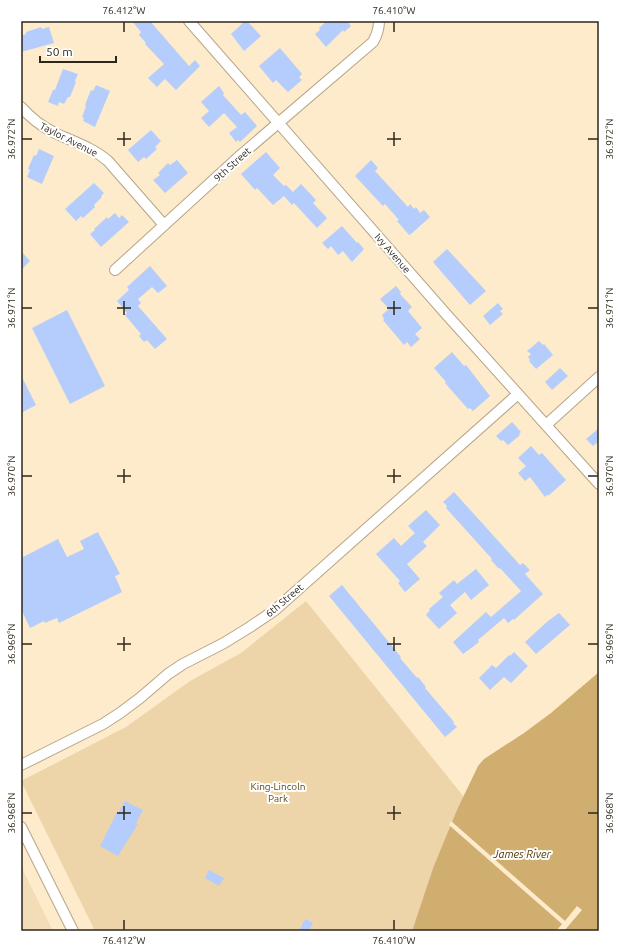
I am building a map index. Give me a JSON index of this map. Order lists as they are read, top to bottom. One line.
{"streets":{"street":["Taylor Avenue","9th Street","Ivy Avenue","6th Street"]},"crossings":[["Taylor Avenue","9th Street"],["9th Street","Ivy Avenue"],["Ivy Avenue","6th Street"]],"water":["James River"],"parks":["King-Lincoln Park"],"scale_bar":"50 m","coordinates":["76.412°W","76.410°W","36.972°N","36.971°N","36.970°N","36.969°N","36.968°N"]}
